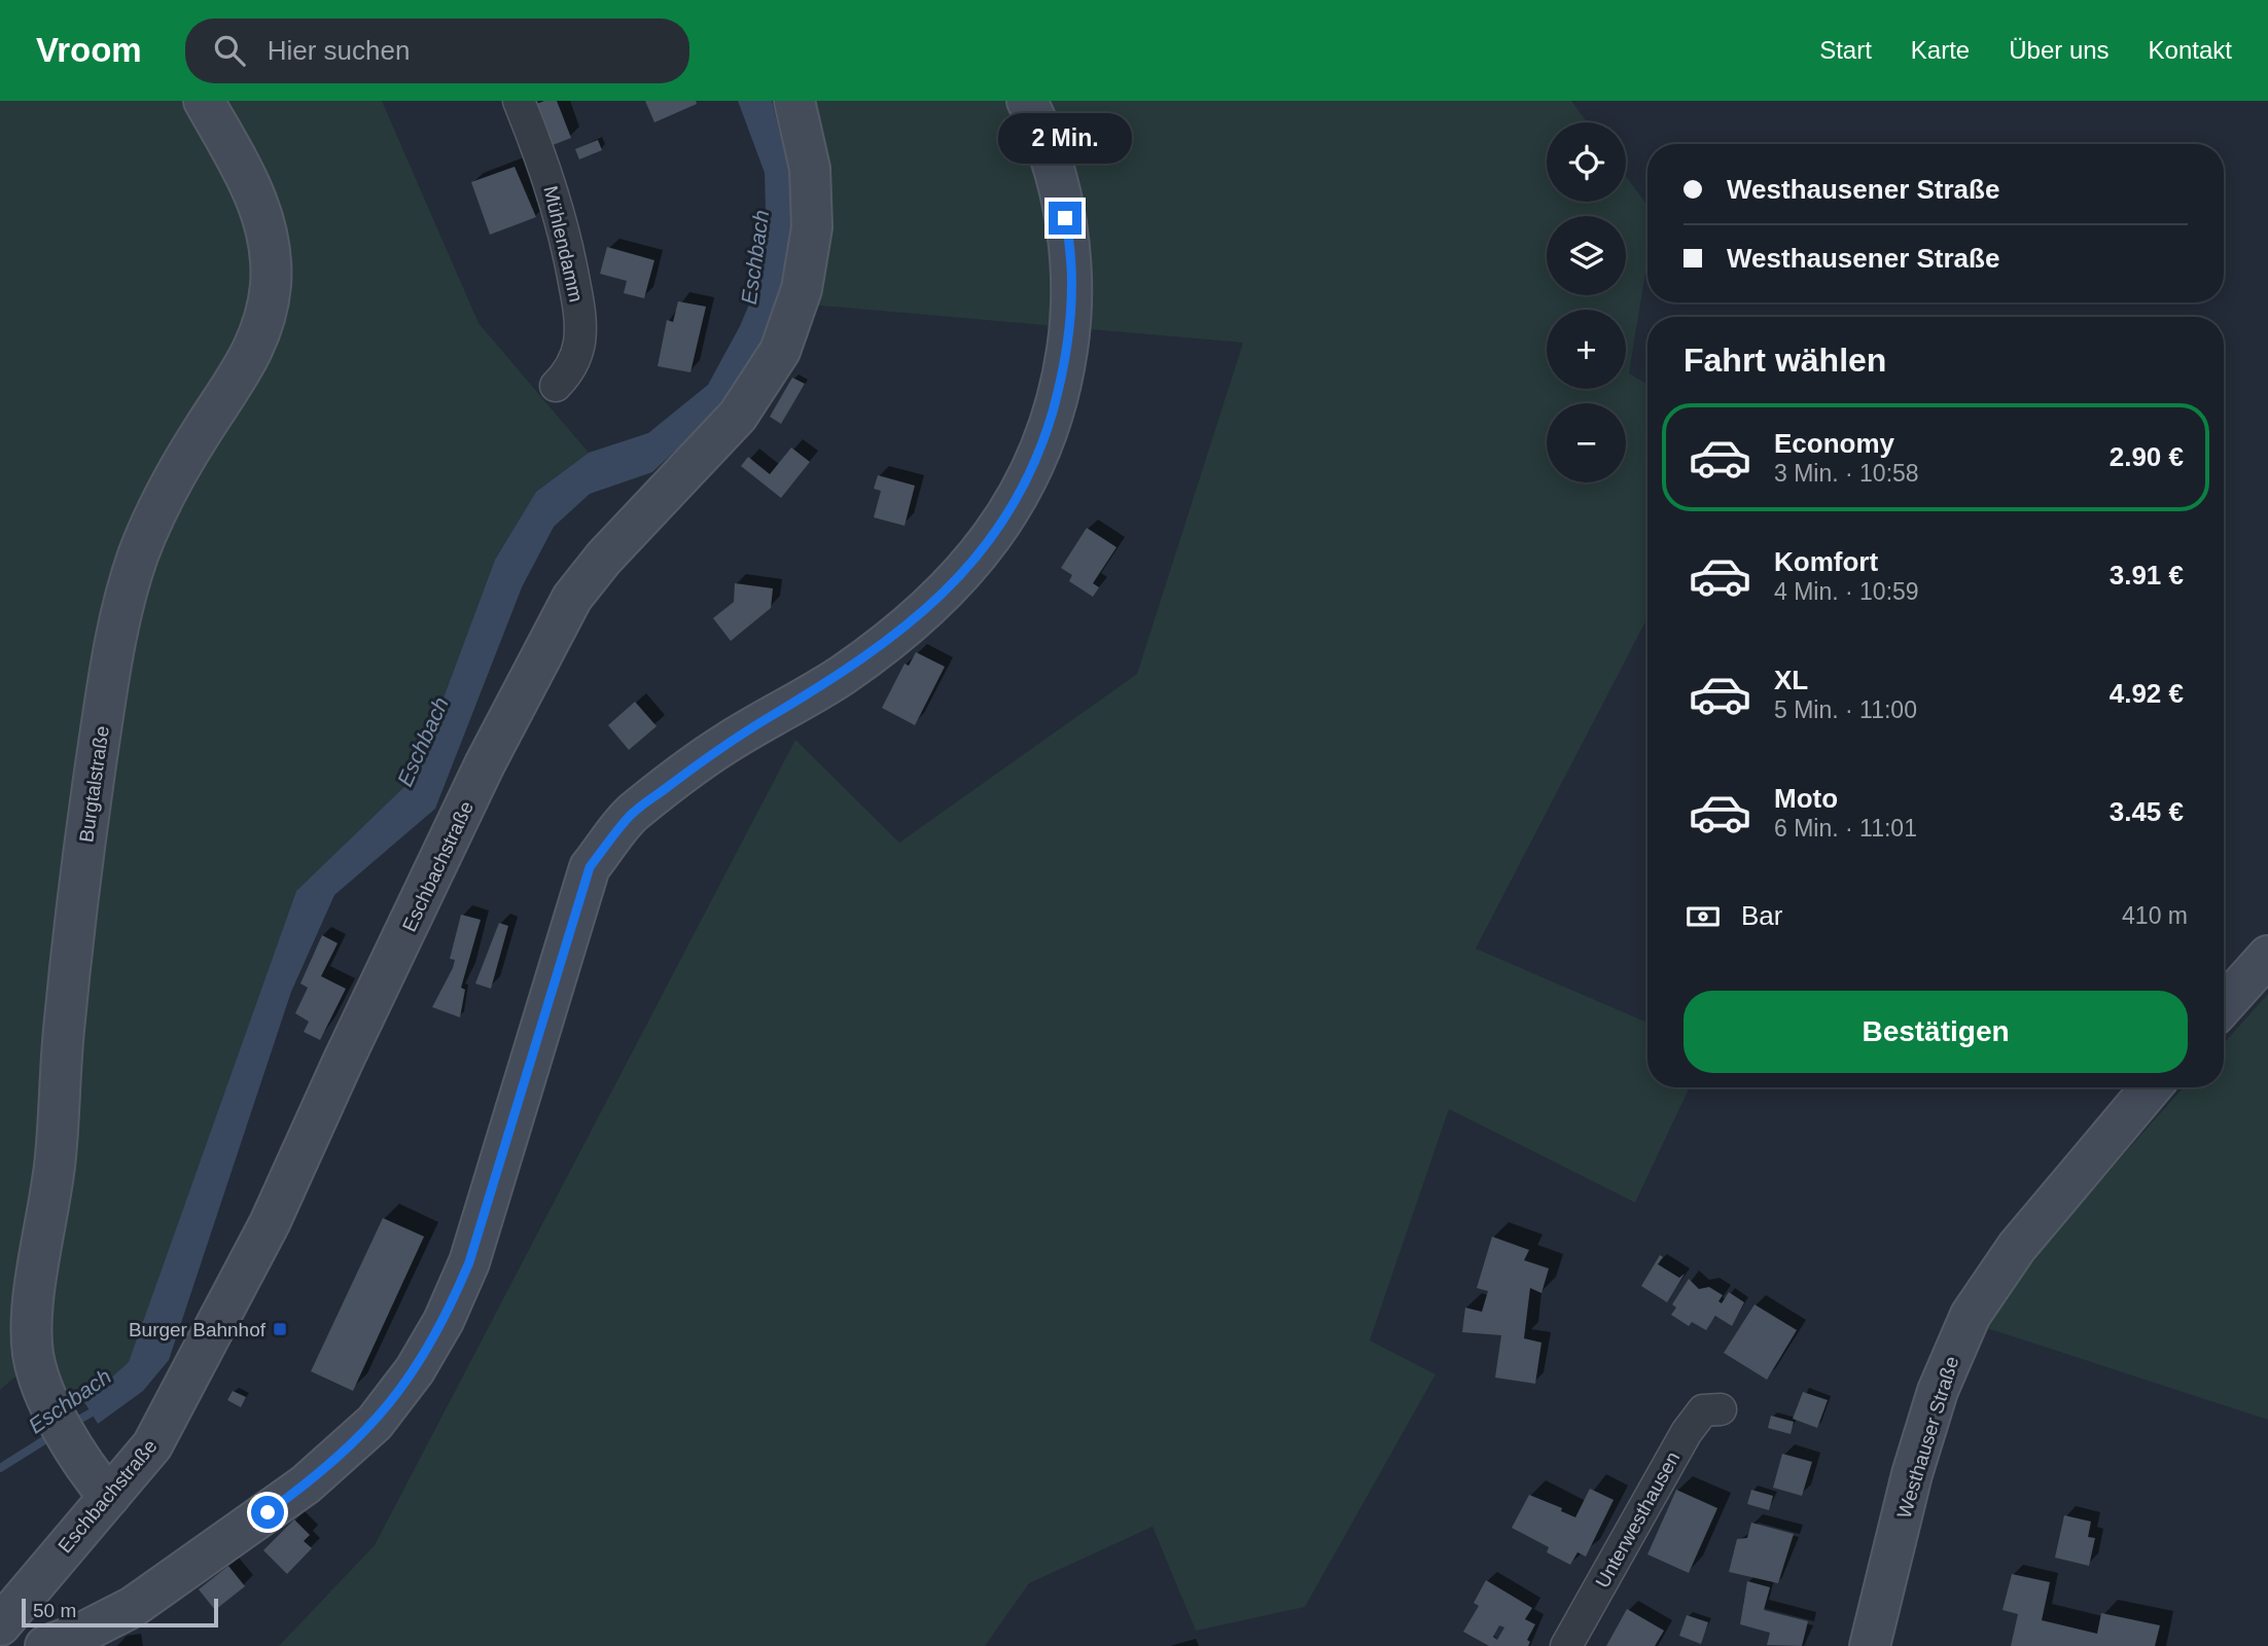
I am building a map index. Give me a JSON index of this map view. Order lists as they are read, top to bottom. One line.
{"streets":{"main road":["Burgtalstraße","Eschbachstraße","Westhauser Straße"],"street":["Mühlendamm","Unterwesthausen"]},"crossings":[["Burgtalstraße","Eschbachstraße"]],"water":["Eschbach"],"places":{"transit":["Burger Bahnhof"]},"scale_bar":"50 m","page":{"header":"Vroom","search":"Hier suchen","nav":["Start","Karte","Über uns","Kontakt"],"bubble":"2 Min.","map_buttons":["+","−"],"banner":["Westhausener Straße","Westhausener Straße"],"heading":"Fahrt wählen","list":[{"name":"Economy","note":"3 Min. · 10:58","value":"2.90 €"},{"name":"Komfort","note":"4 Min. · 10:59","value":"3.91 €"},{"name":"XL","note":"5 Min. · 11:00","value":"4.92 €"},{"name":"Moto","note":"6 Min. · 11:01","value":"3.45 €"}],"pay":["Bar","410 m"],"buttons":"Bestätigen","scale":"50 m"}}
